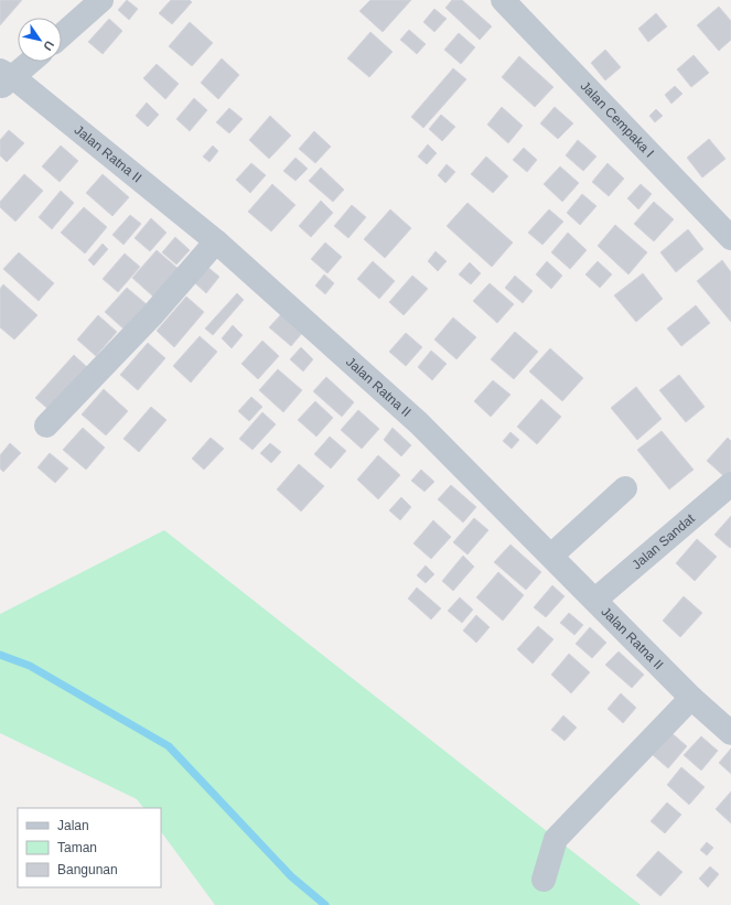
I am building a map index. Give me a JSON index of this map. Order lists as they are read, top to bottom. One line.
{"streets":{"street":["Jalan Cempaka I","Jalan Ratna II","Jalan Sandat"]},"crossings":[["Jalan Ratna II","Jalan Sandat"]],"legend":["Jalan","Taman","Bangunan"],"north":"bottom right"}
